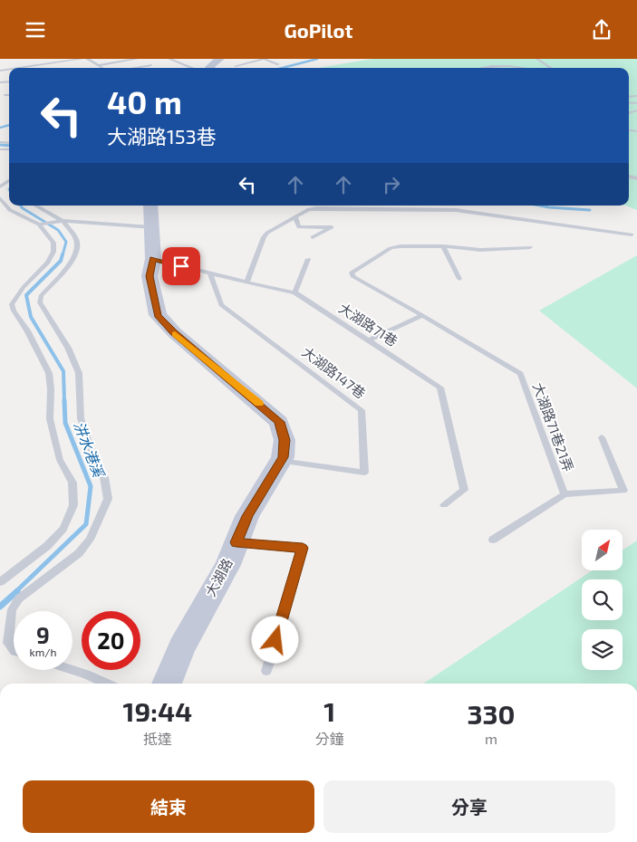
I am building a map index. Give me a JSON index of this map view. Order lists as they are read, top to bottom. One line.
{"streets":{"street":["大湖路"],"lane":["大湖路71巷","大湖路147巷","大湖路71巷21弄"]},"crossings":[["大湖路71巷","大湖路147巷"],["大湖路71巷","大湖路"],["大湖路147巷","大湖路"]],"water":["汫水港溪"],"north":"top right","page":{"header":"GoPilot","turn":["40 m","大湖路153巷"],"speed":"9 km/h","limit":"20","eta":["19:44","抵達","1","分鐘","330","m"],"buttons":["結束","分享"]}}
